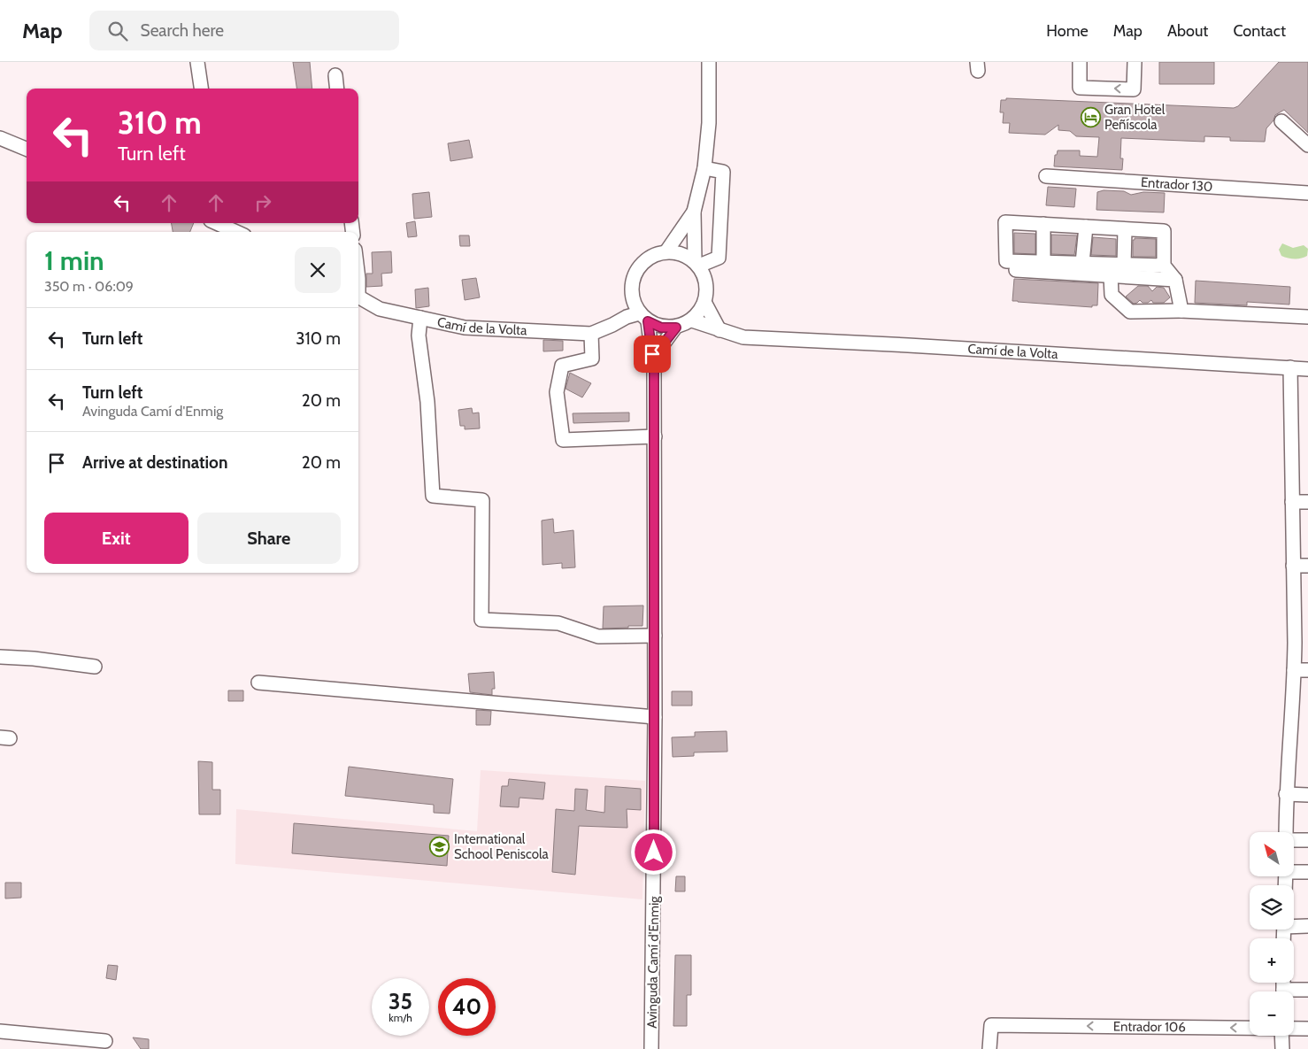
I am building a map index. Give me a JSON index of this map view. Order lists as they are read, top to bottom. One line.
{"streets":{"street":["Entrador 130","Camí de la Volta","Avinguda Camí d'Enmig","Entrador 106"]},"crossings":[["Camí de la Volta","Avinguda Camí d'Enmig"]],"one_way":["Entrador 106"],"places":{"hotel":["Gran Hotel Peñíscola"],"school or university":["International School Peniscola"]},"north":"top left","page":{"header":"Map","search":"Search here","nav":["Home","Map","About","Contact"],"turn":["310 m","Turn left"],"heading":["1 min","350 m · 06:09"],"list":[{"name":"Turn left","value":"310 m"},{"name":"Turn left","note":"Avinguda Camí d'Enmig","value":"20 m"},{"name":"Arrive at destination","value":"20 m"}],"buttons":["Exit","Share"],"map_buttons":["+","−"],"speed":"35 km/h","limit":"40"}}
